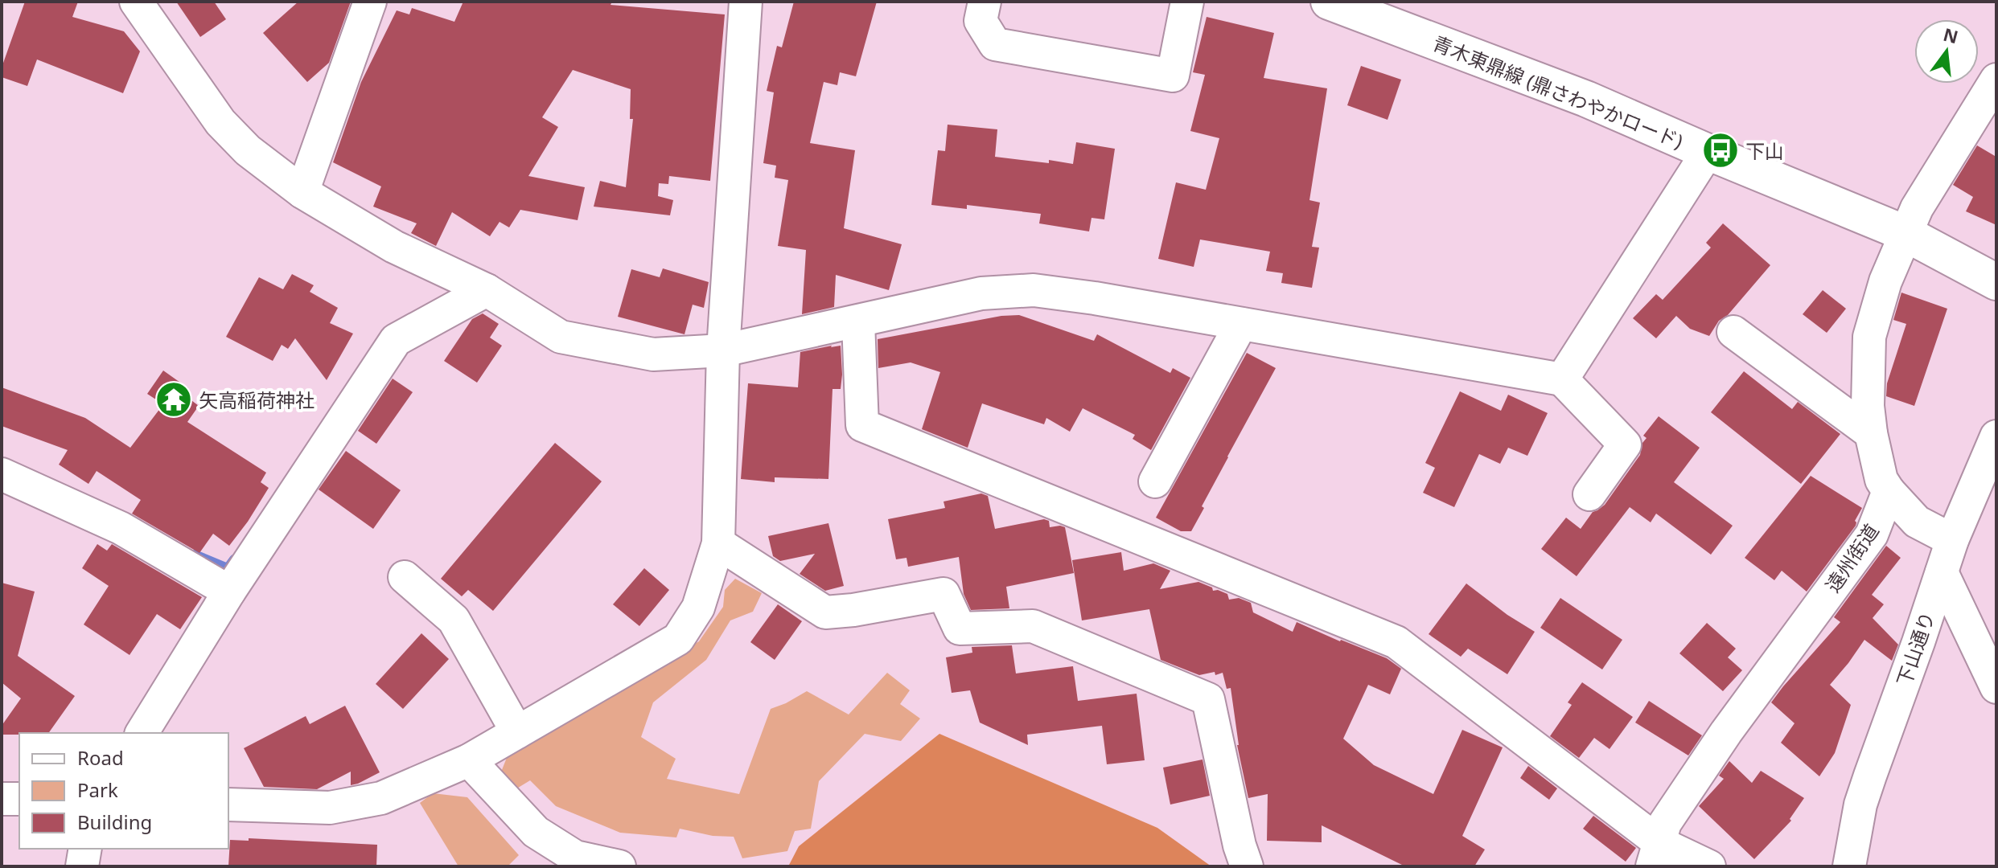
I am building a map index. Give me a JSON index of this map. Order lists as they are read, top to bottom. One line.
{"streets":{"main road":["青木東鼎線 (鼎さわやかロード)"],"street":["遠州街道","下山通り"]},"places":{"bus stop":["下山"],"temple":["矢高稲荷神社"]},"legend":["Road","Park","Building"],"north":"top"}
